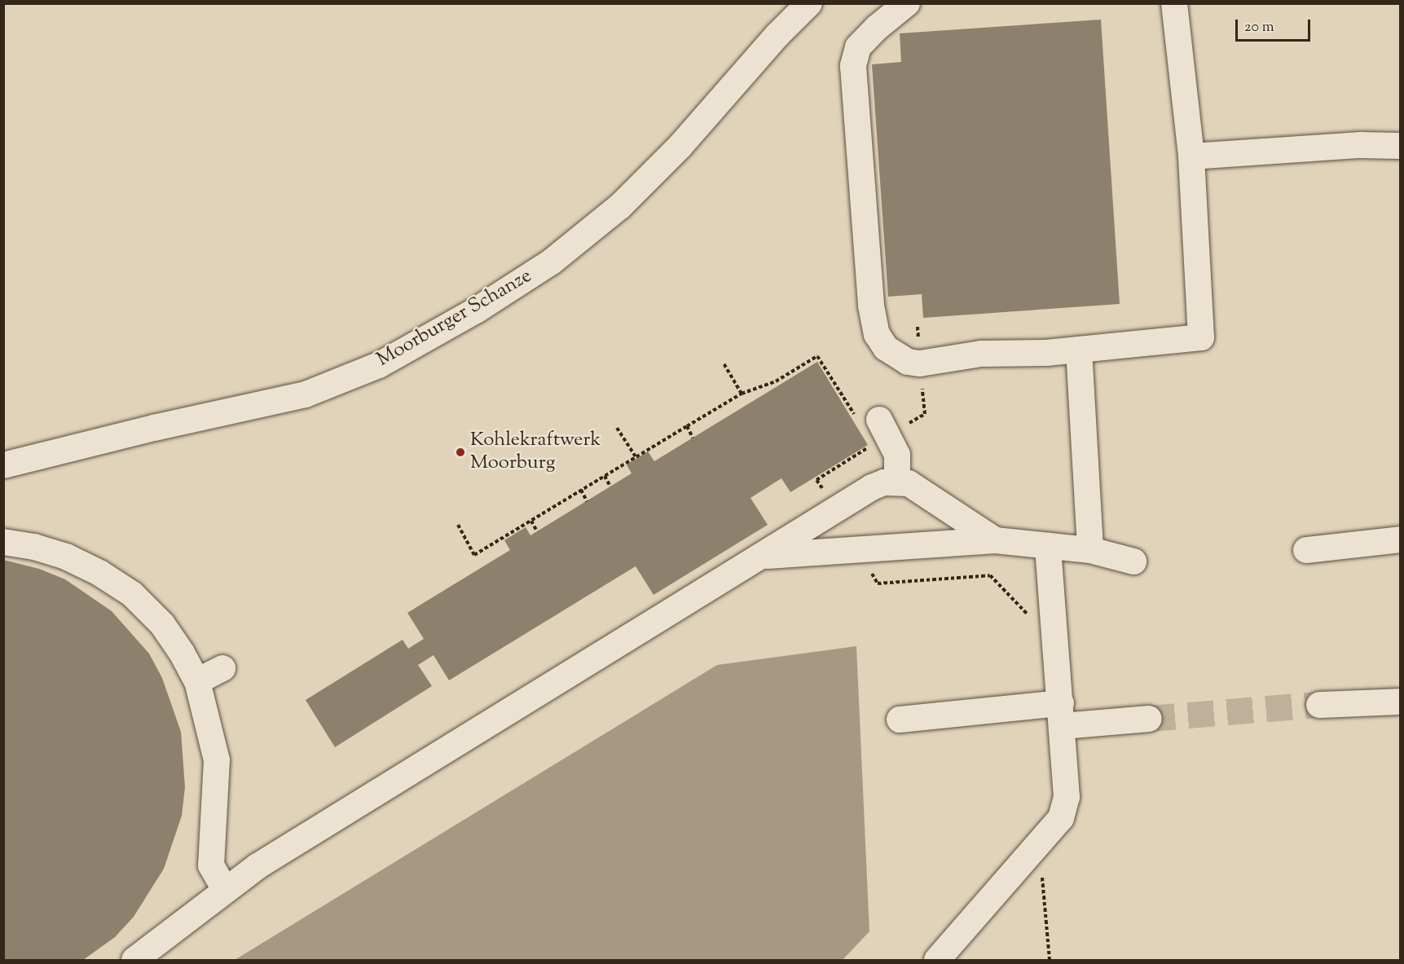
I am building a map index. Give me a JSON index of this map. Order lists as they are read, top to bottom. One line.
{"streets":{"street":["Moorburger Schanze"]},"places":["Kohlekraftwerk Moorburg"],"scale_bar":"20 m"}
